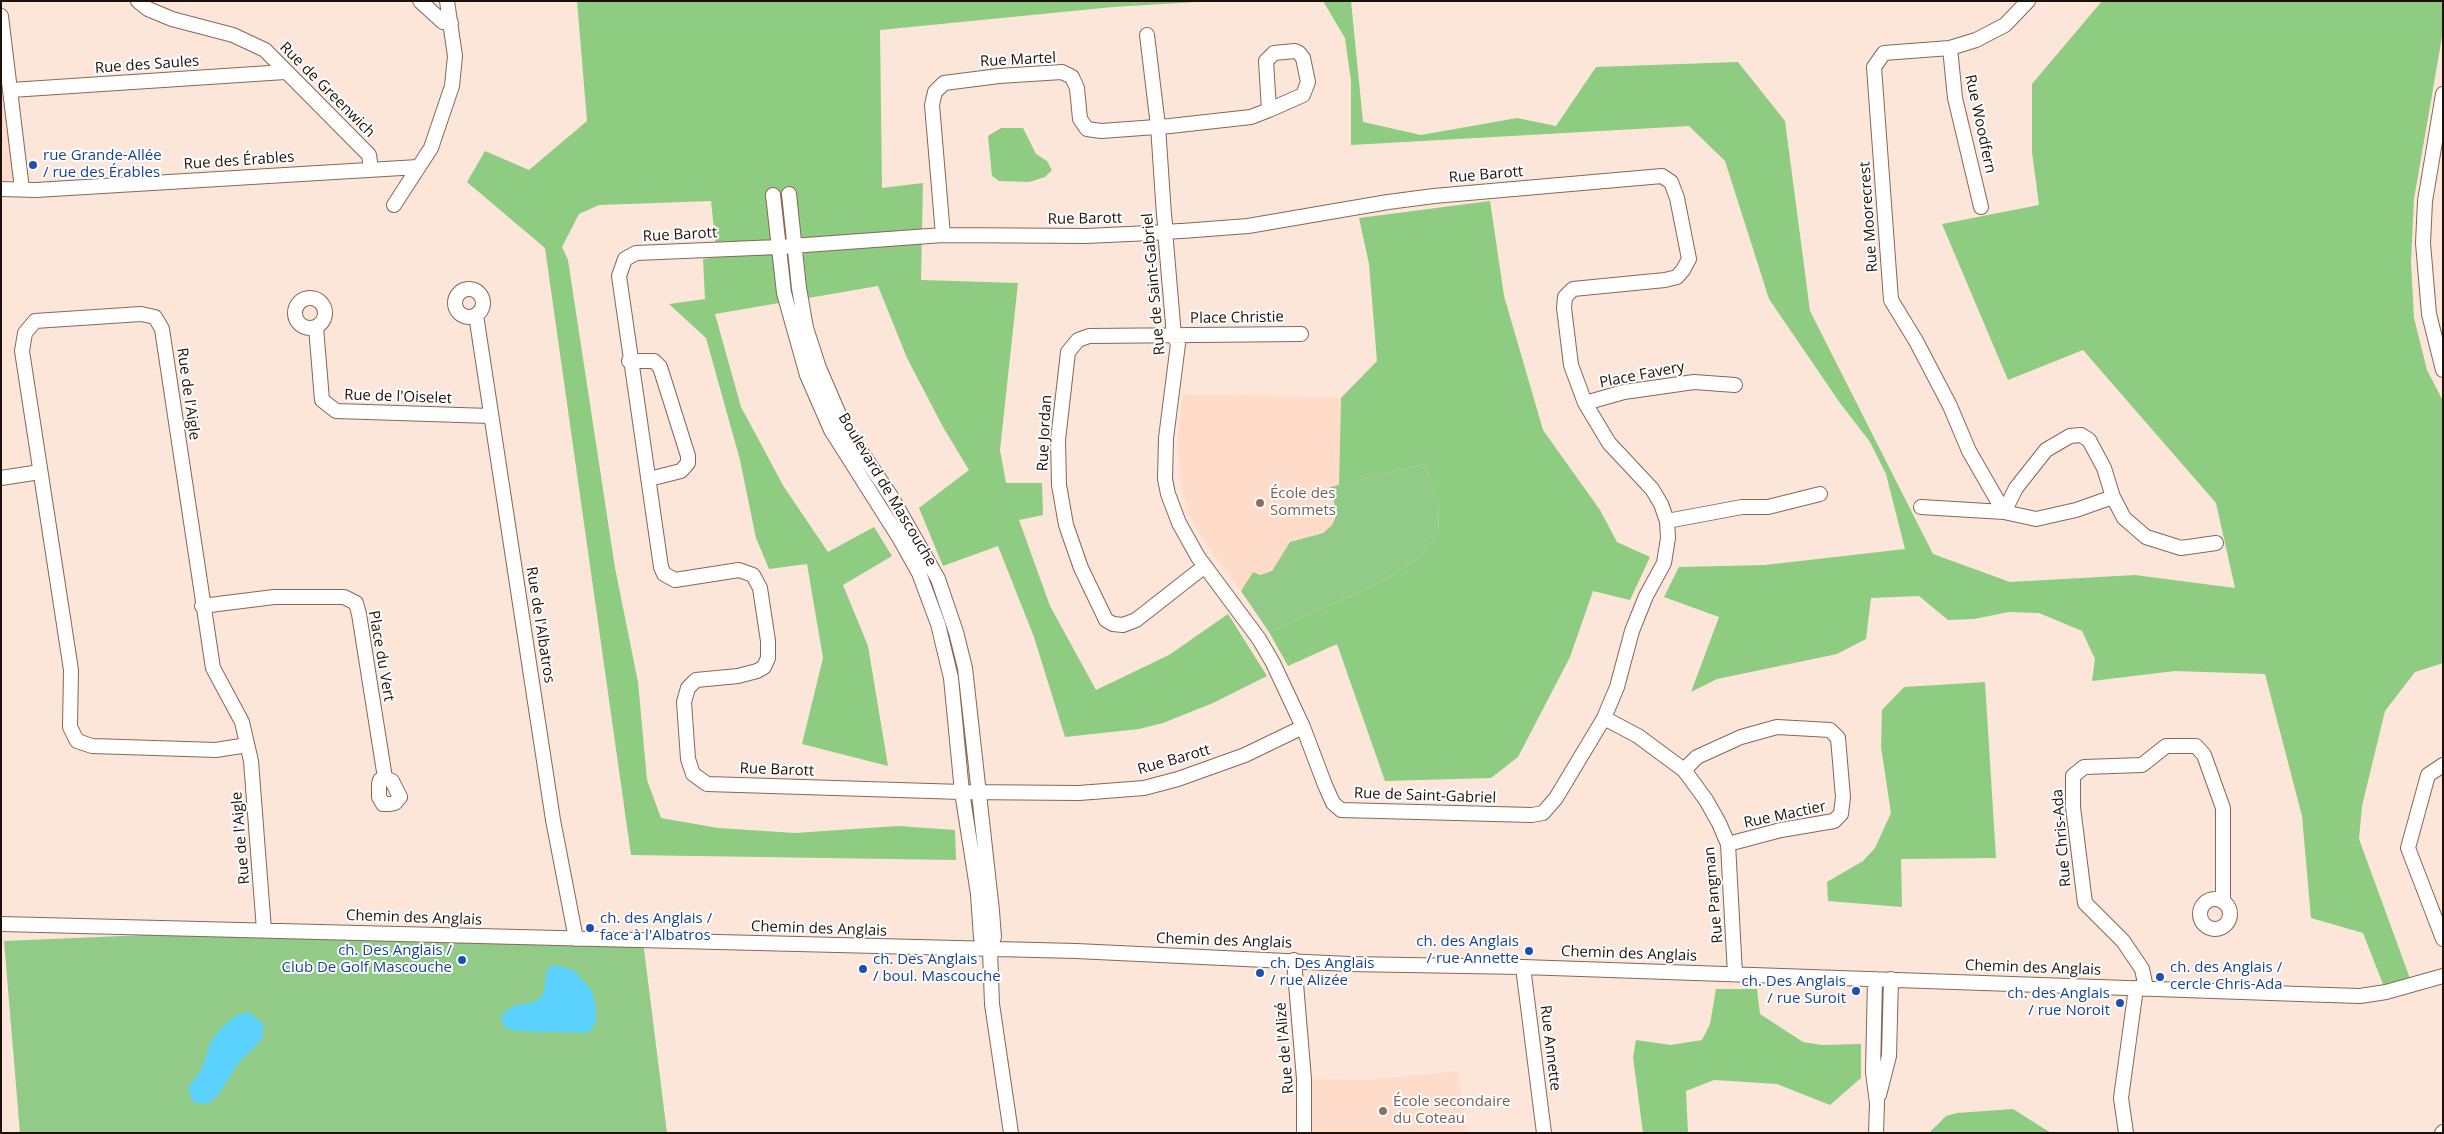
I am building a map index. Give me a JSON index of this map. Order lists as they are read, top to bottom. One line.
{"streets":{"street":["Rue Martel","Rue des Saules","Rue de Greenwich","Rue Woodfern","Rue des Érables","Rue Barott","Rue Moorecrest","Rue de Saint-Gabriel","Place Christie","Place Favery","Rue de l'Aigle","Rue de l'Oiselet","Rue Jordan","Boulevard de Mascouche","Rue de l'Albatros","Place du Vert","Rue Mactier","Rue Chris-Ada","Rue Pangman","Chemin des Anglais","Rue de l'Alizé","Rue Annette"]},"crossings":[["Rue Martel","Rue Barott"],["Rue Martel","Rue de Saint-Gabriel"],["Rue des Saules","Rue de Greenwich"],["Rue de Greenwich","Rue des Érables"],["Rue Woodfern","Rue Moorecrest"],["Rue Barott","Rue de Saint-Gabriel"],["Rue Barott","Boulevard de Mascouche"],["Rue de Saint-Gabriel","Place Christie"],["Rue de Saint-Gabriel","Place Favery"],["Rue de Saint-Gabriel","Rue Jordan"],["Rue de Saint-Gabriel","Rue Pangman"],["Place Christie","Rue Jordan"],["Rue de l'Aigle","Place du Vert"],["Rue de l'Aigle","Chemin des Anglais"],["Rue de l'Oiselet","Rue de l'Albatros"],["Boulevard de Mascouche","Chemin des Anglais"],["Rue de l'Albatros","Chemin des Anglais"],["Rue Mactier","Rue Pangman"],["Rue Chris-Ada","Chemin des Anglais"],["Rue Pangman","Chemin des Anglais"],["Chemin des Anglais","Rue de l'Alizé"],["Chemin des Anglais","Rue Annette"]],"places":["rue Grande-Allée / rue des Érables","École des Sommets","ch. des Anglais / face à l'Albatros","ch. des Anglais / rue Annette","ch. Des Anglais / Club De Golf Mascouche","ch. Des Anglais / boul. Mascouche","ch. Des Anglais / rue Alizée","ch. des Anglais / cercle Chris-Ada","ch. Des Anglais / rue Suroit","ch. des Anglais / rue Noroit","École secondaire du Coteau"]}
